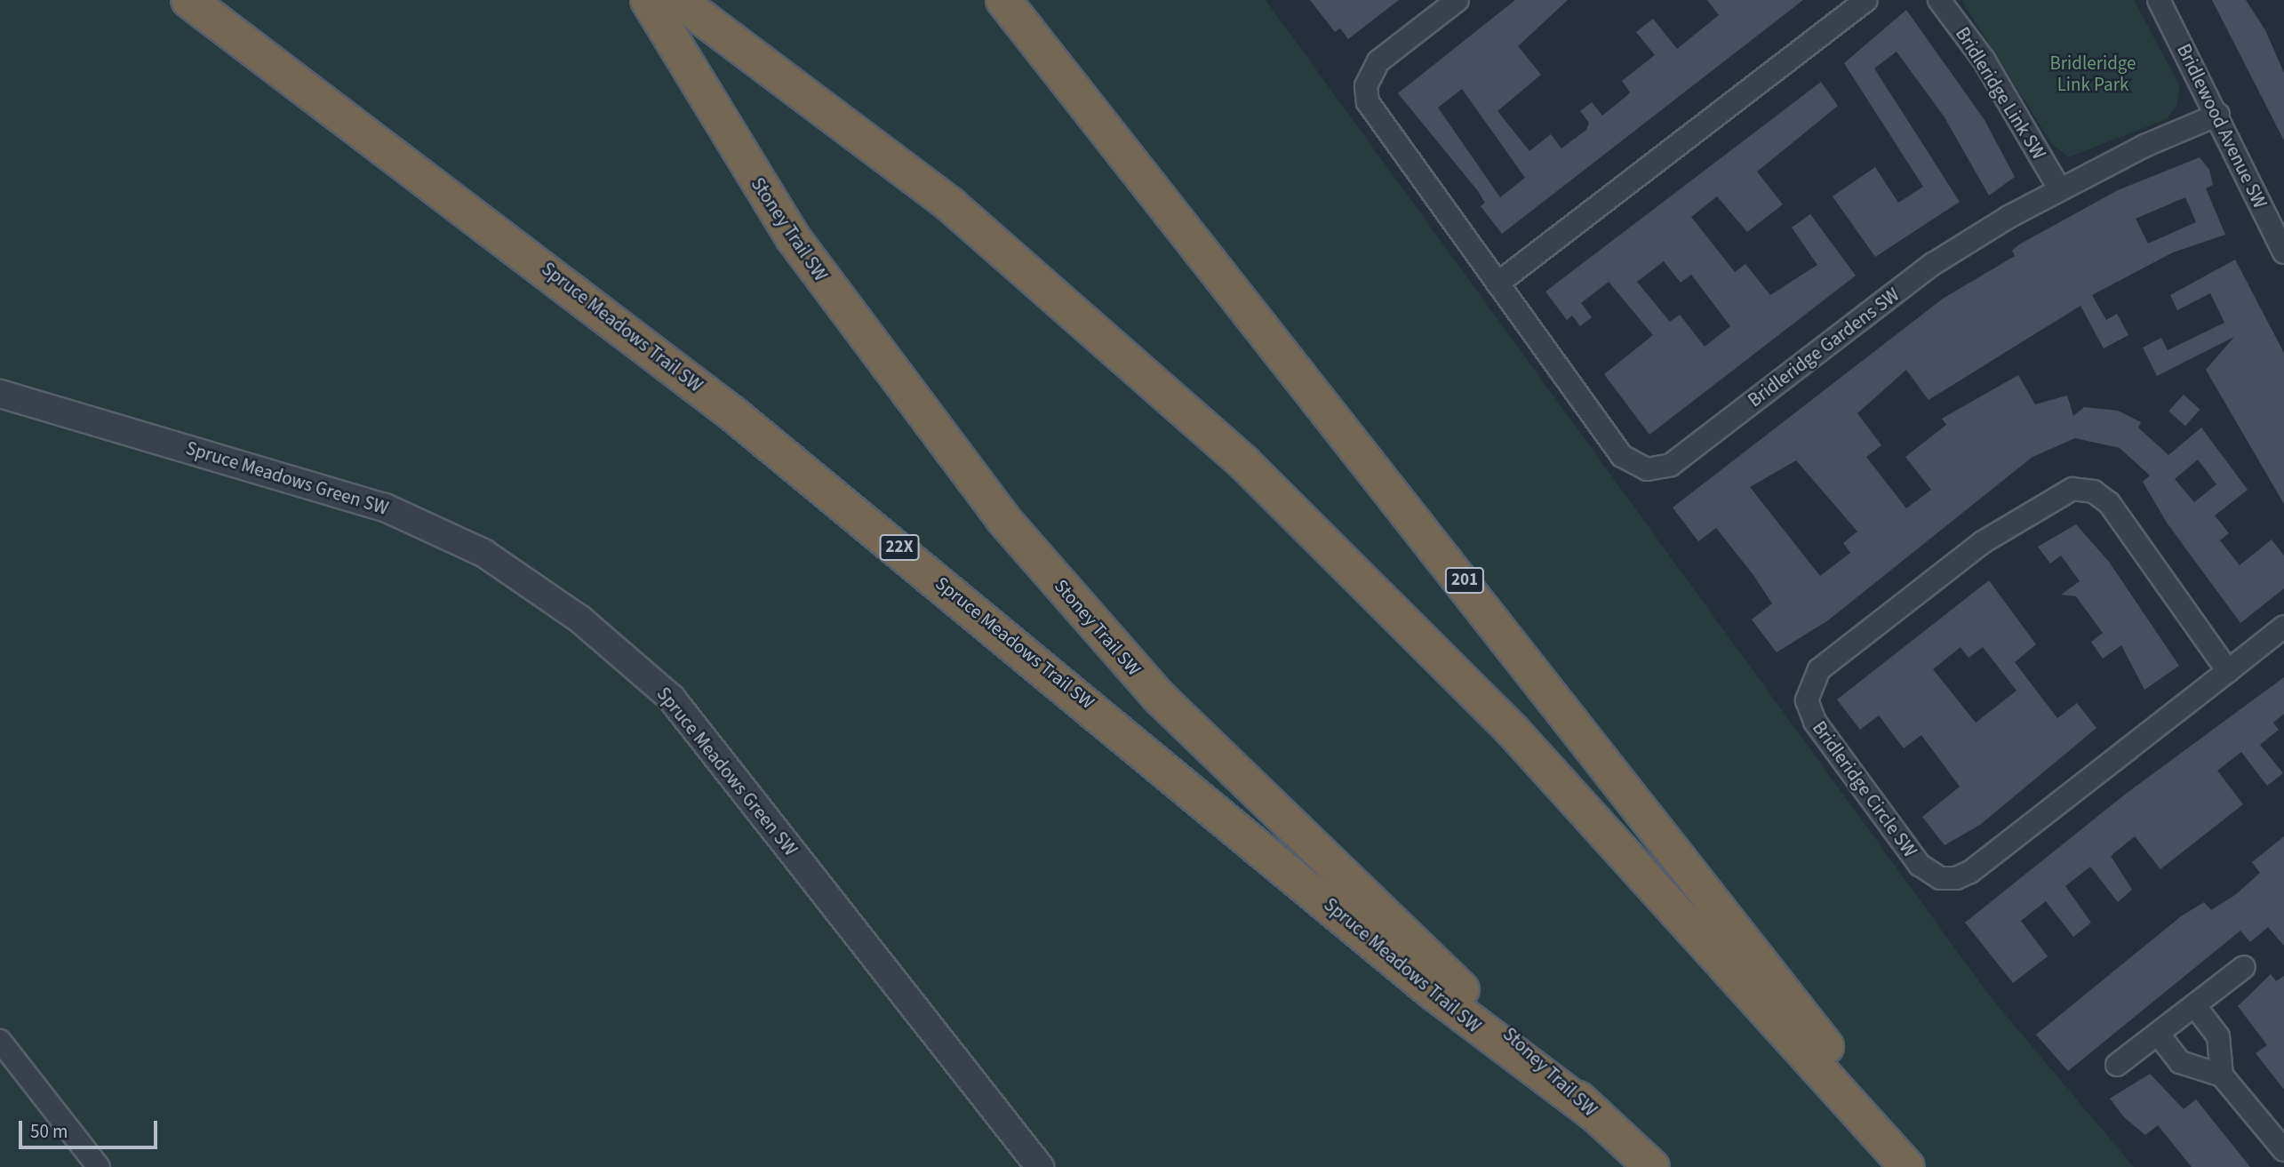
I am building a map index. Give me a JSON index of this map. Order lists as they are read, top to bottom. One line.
{"streets":{"highway":["Stoney Trail SW","Spruce Meadows Trail SW","22X","201"],"street":["Bridleridge Link SW","Bridlewood Avenue SW","Bridleridge Gardens SW","Spruce Meadows Green SW","Bridleridge Circle SW"]},"crossings":[["Bridleridge Link SW","Bridleridge Gardens SW"],["Bridlewood Avenue SW","Bridleridge Gardens SW"],["Stoney Trail SW","Spruce Meadows Trail SW"]],"parks":["Bridleridge Link Park"],"scale_bar":"50 m"}
